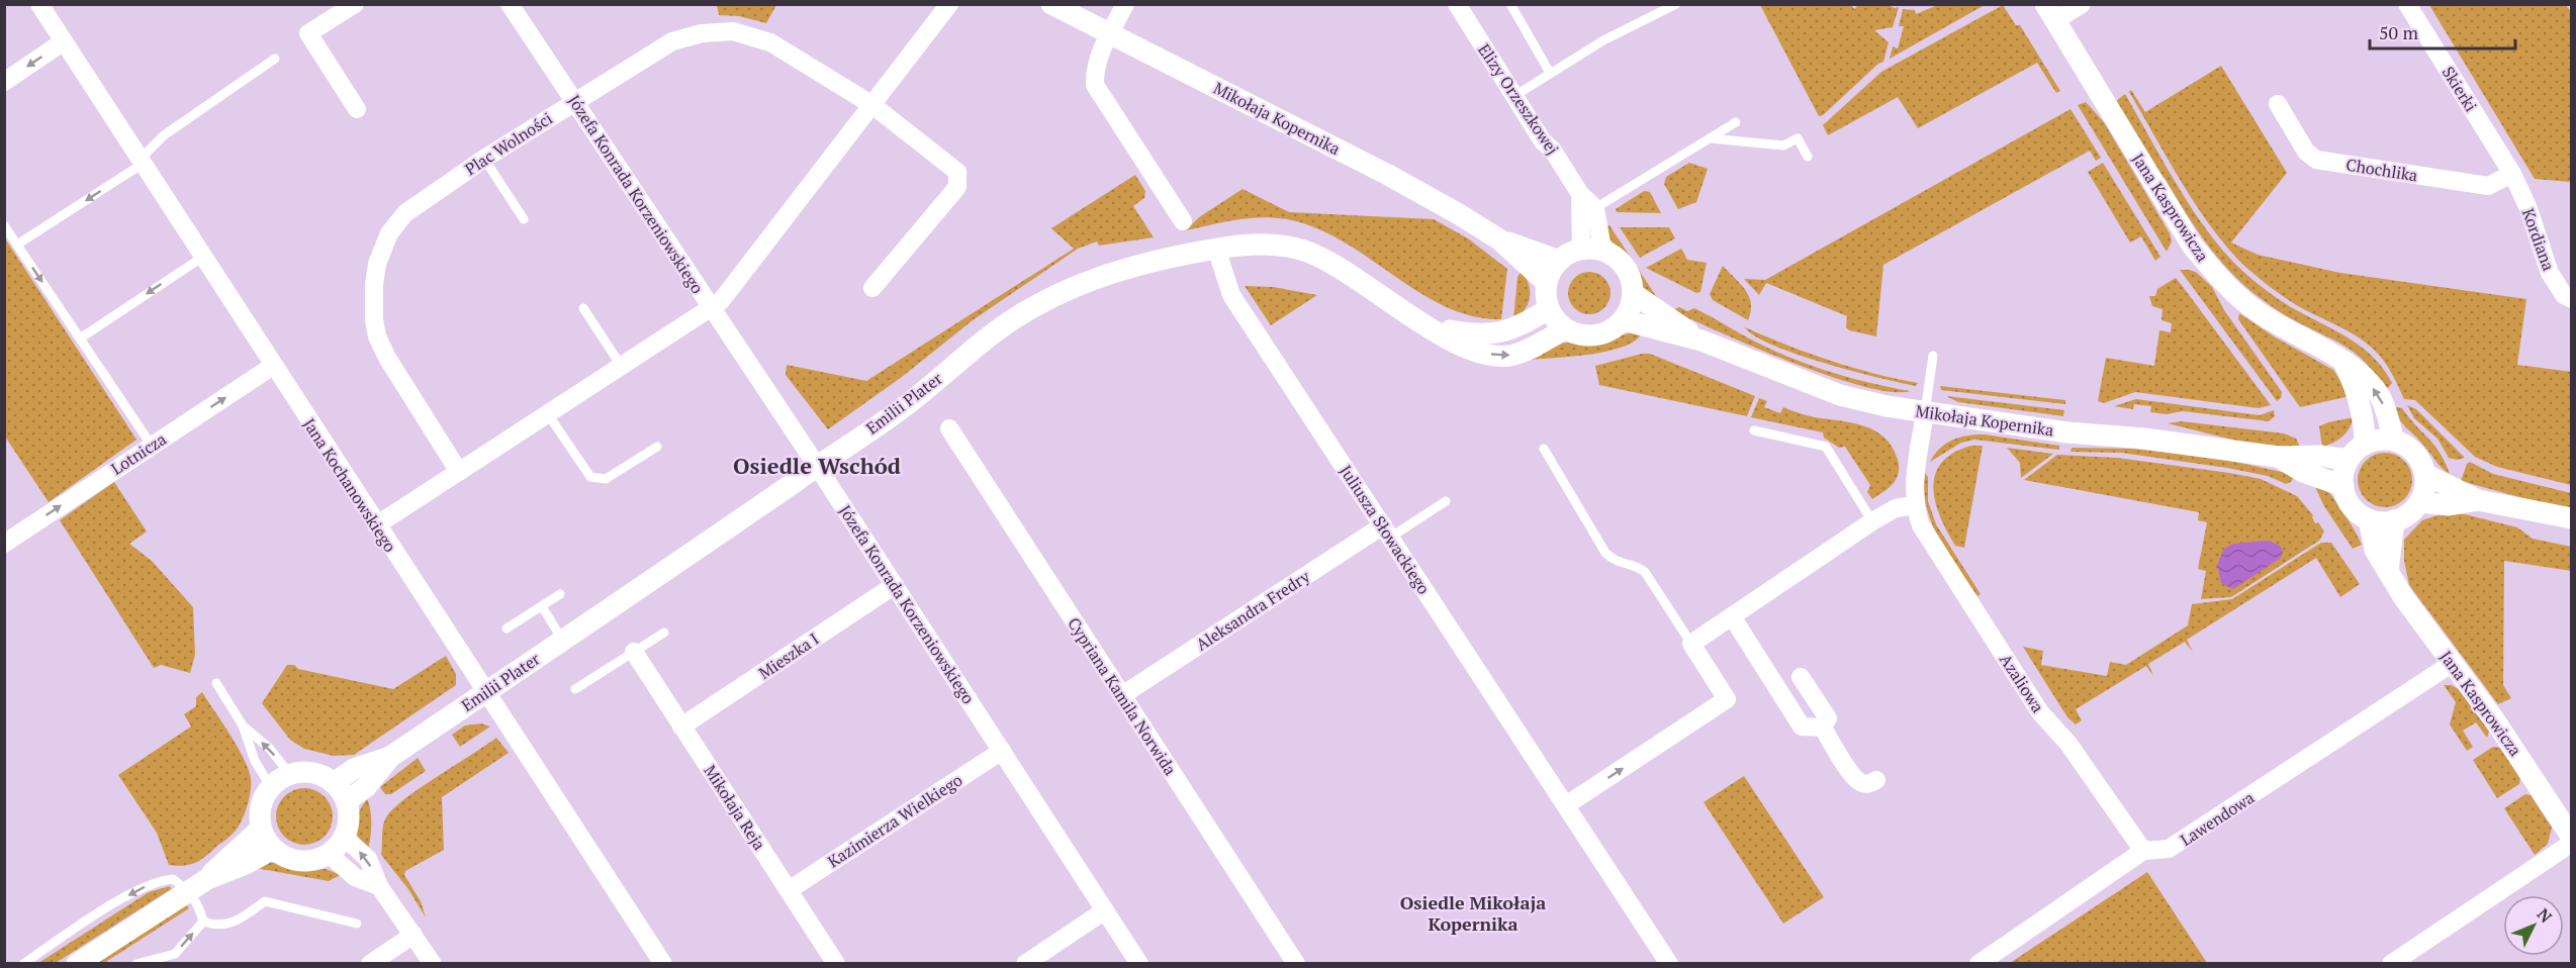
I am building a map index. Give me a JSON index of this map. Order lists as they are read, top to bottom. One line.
{"streets":{"street":["Skierki","Elizy Orzeszkowej","Mikołaja Kopernika","Plac Wolności","Chochlika","Józefa Konrada Korzeniowskiego","Jana Kasprowicza","Kordiana","Emilii Plater","Lotnicza","Jana Kochanowskiego","Juliusza Słowackiego","Aleksandra Fredry","Mieszka I","Azaliowa","Cypriana Kamila Norwida","Mikołaja Reja","Lawendowa","Kazimierza Wielkiego"]},"crossings":[["Skierki","Chochlika"],["Skierki","Kordiana"],["Mikołaja Kopernika","Jana Kasprowicza"],["Mikołaja Kopernika","Emilii Plater"],["Mikołaja Kopernika","Azaliowa"],["Plac Wolności","Józefa Konrada Korzeniowskiego"],["Chochlika","Kordiana"],["Józefa Konrada Korzeniowskiego","Emilii Plater"],["Józefa Konrada Korzeniowskiego","Mieszka I"],["Józefa Konrada Korzeniowskiego","Kazimierza Wielkiego"],["Jana Kasprowicza","Lawendowa"],["Emilii Plater","Jana Kochanowskiego"],["Emilii Plater","Juliusza Słowackiego"],["Lotnicza","Jana Kochanowskiego"],["Juliusza Słowackiego","Aleksandra Fredry"],["Aleksandra Fredry","Cypriana Kamila Norwida"],["Mieszka I","Mikołaja Reja"],["Azaliowa","Lawendowa"],["Mikołaja Reja","Kazimierza Wielkiego"]],"one_way":["Lotnicza"],"districts":["Osiedle Wschód","Osiedle Mikołaja Kopernika"],"scale_bar":"50 m","north":"top right"}
